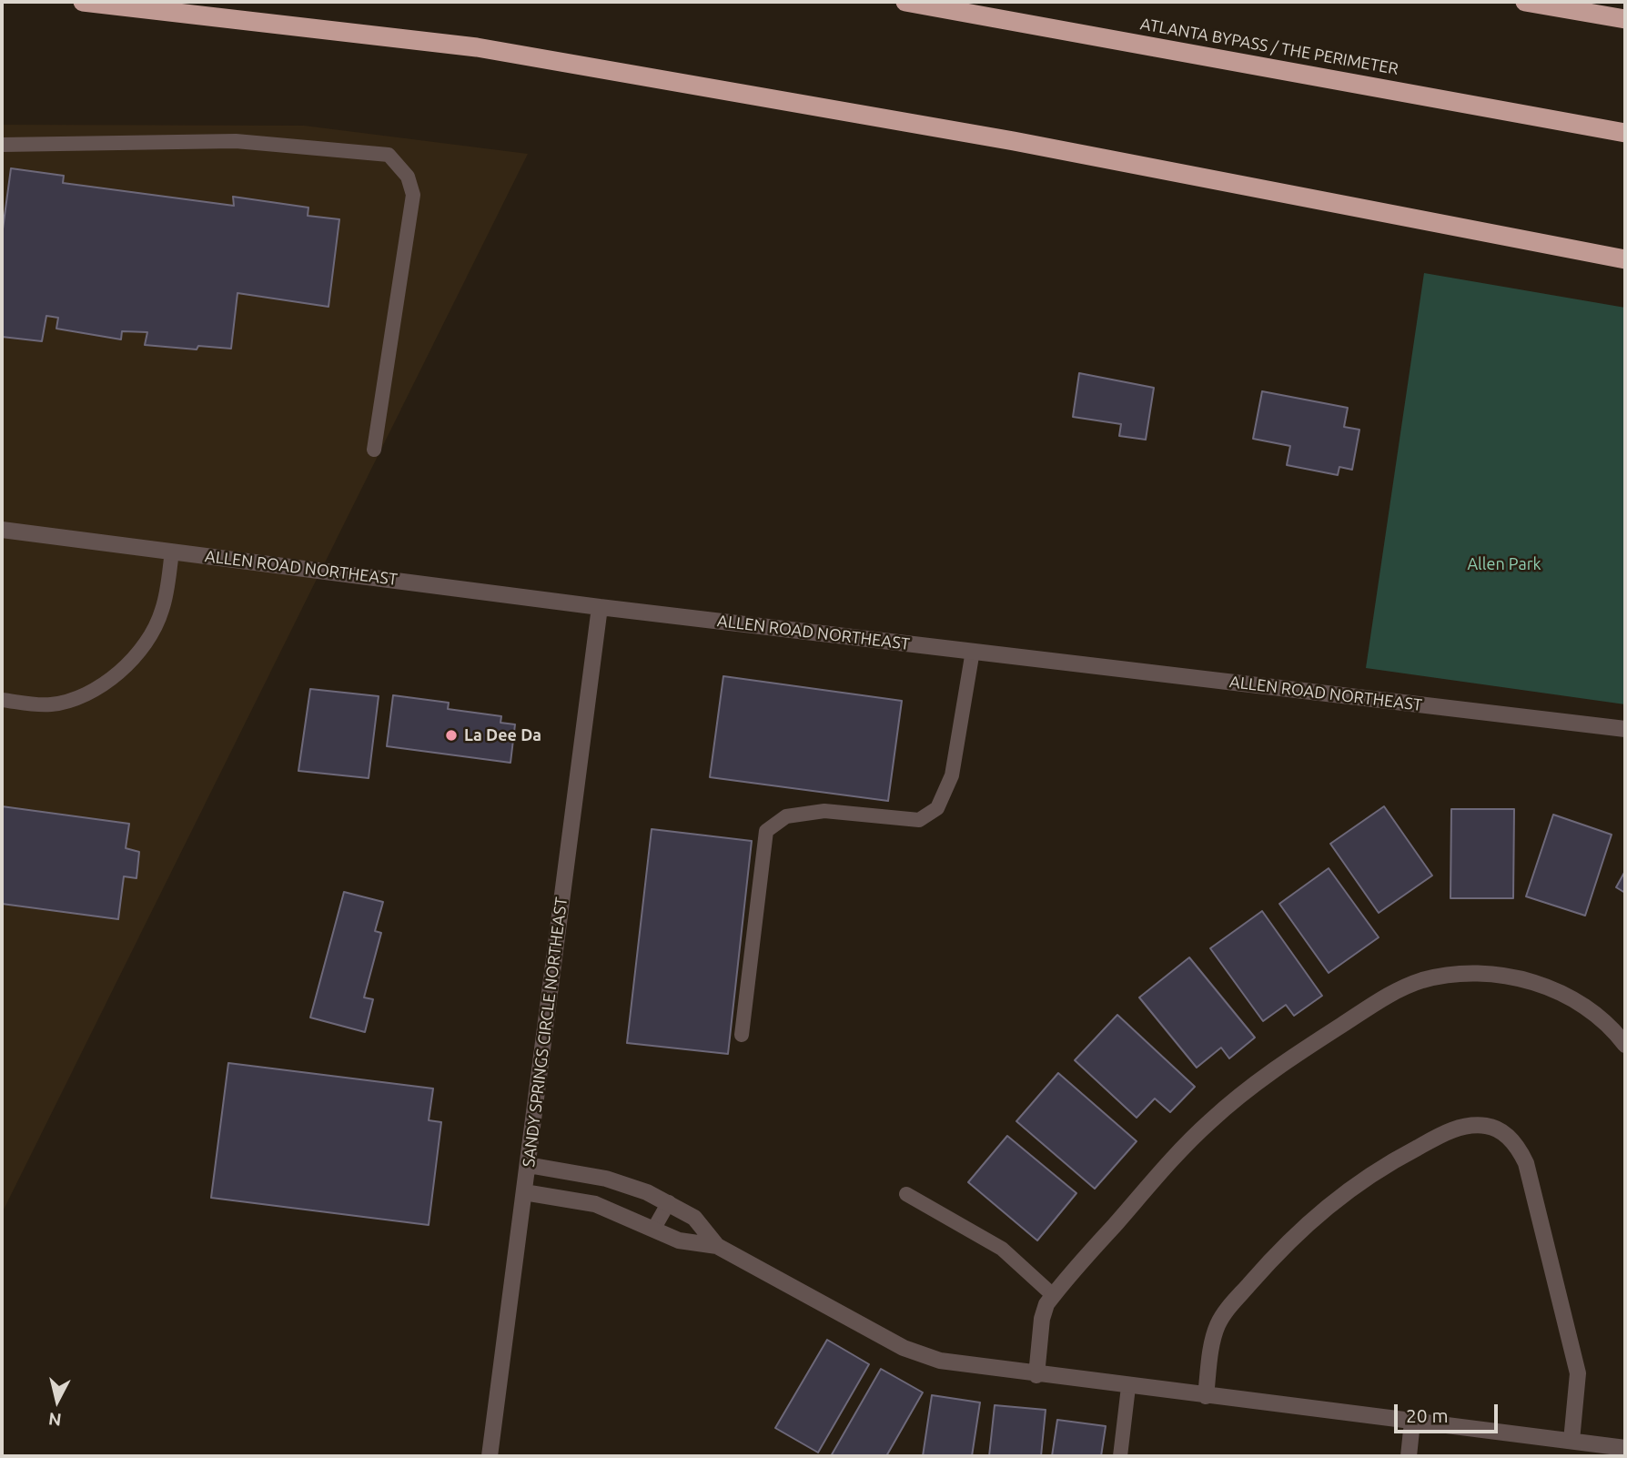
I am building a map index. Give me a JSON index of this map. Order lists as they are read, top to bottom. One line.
{"streets":{"highway":["ATLANTA BYPASS / THE PERIMETER"],"street":["ALLEN ROAD NORTHEAST","SANDY SPRINGS CIRCLE NORTHEAST"]},"crossings":[["ALLEN ROAD NORTHEAST","SANDY SPRINGS CIRCLE NORTHEAST"]],"parks":["Allen Park"],"places":["La Dee Da"],"scale_bar":"20 m","north":"bottom"}
